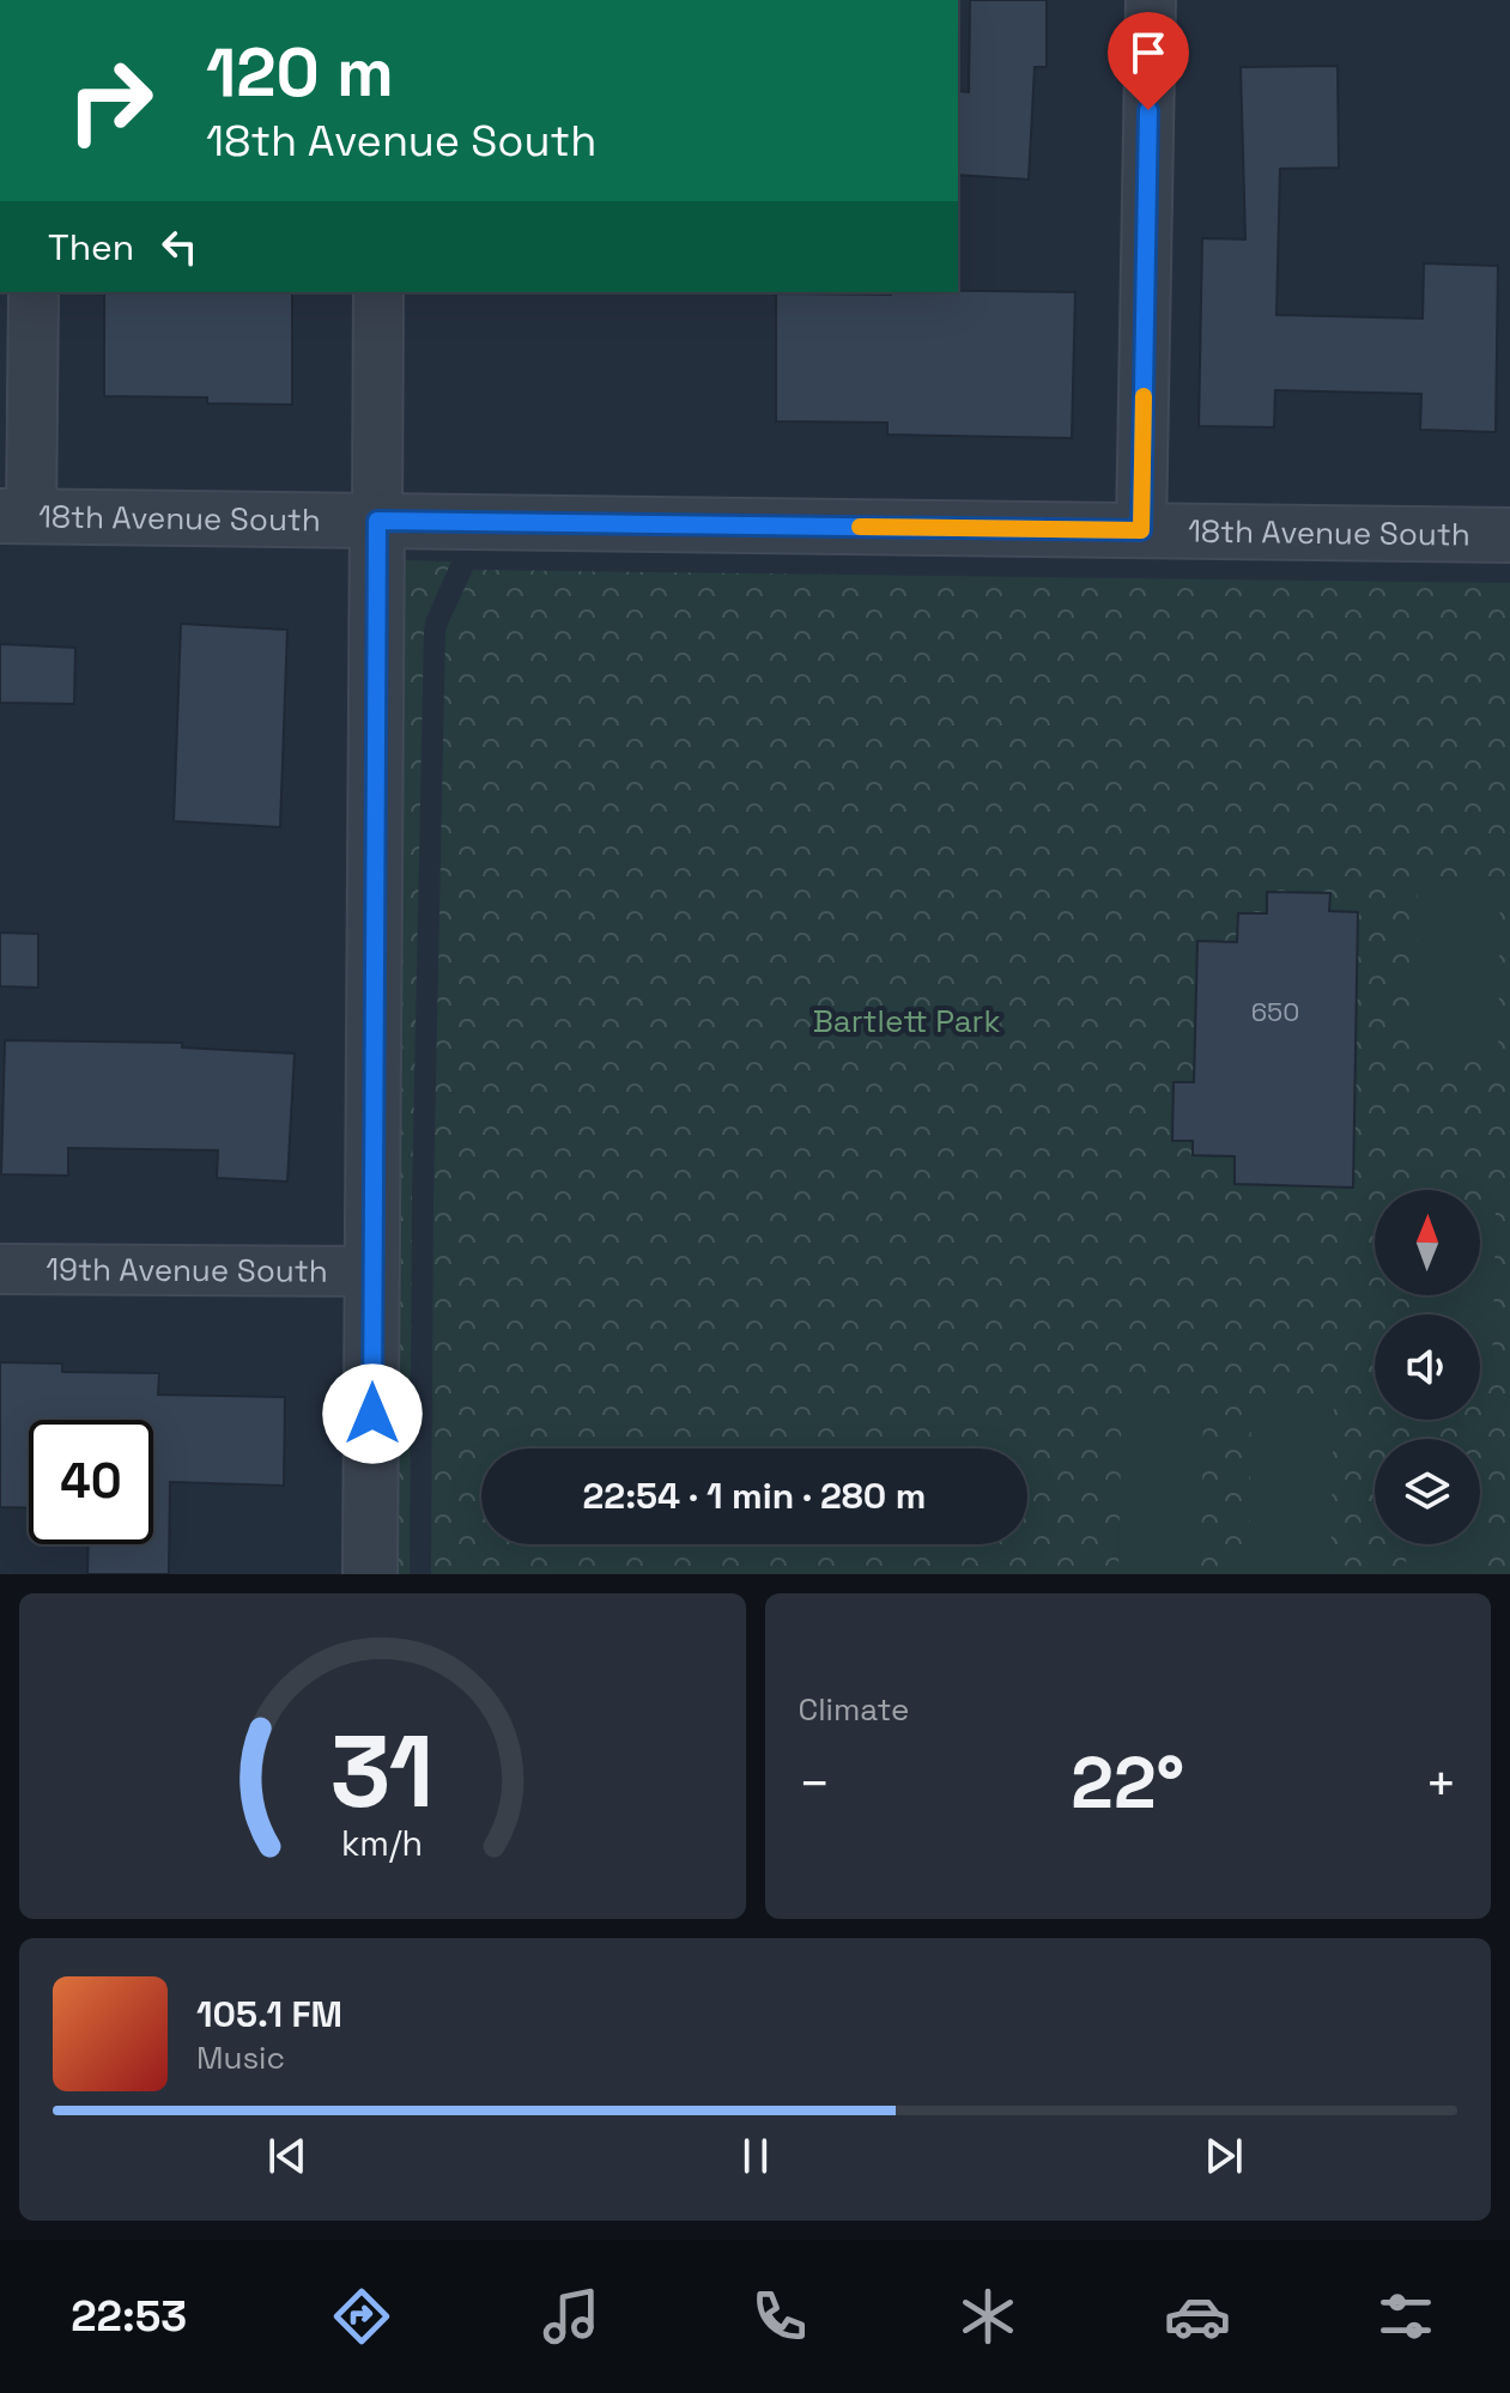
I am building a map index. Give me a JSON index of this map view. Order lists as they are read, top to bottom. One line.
{"streets":{"street":["18th Avenue South","19th Avenue South"]},"parks":["Bartlett Park"],"house_numbers":["650"],"north":"top","page":{"turn":["120 m","18th Avenue South"],"then":"Then","limit":"40","trip":"22:54 · 1 min · 280 m","tile":"Climate","heat":["−","22°","+"],"song":["105.1 FM","Music"],"tabs":"22:53","gauge":["31","km/h"]}}
